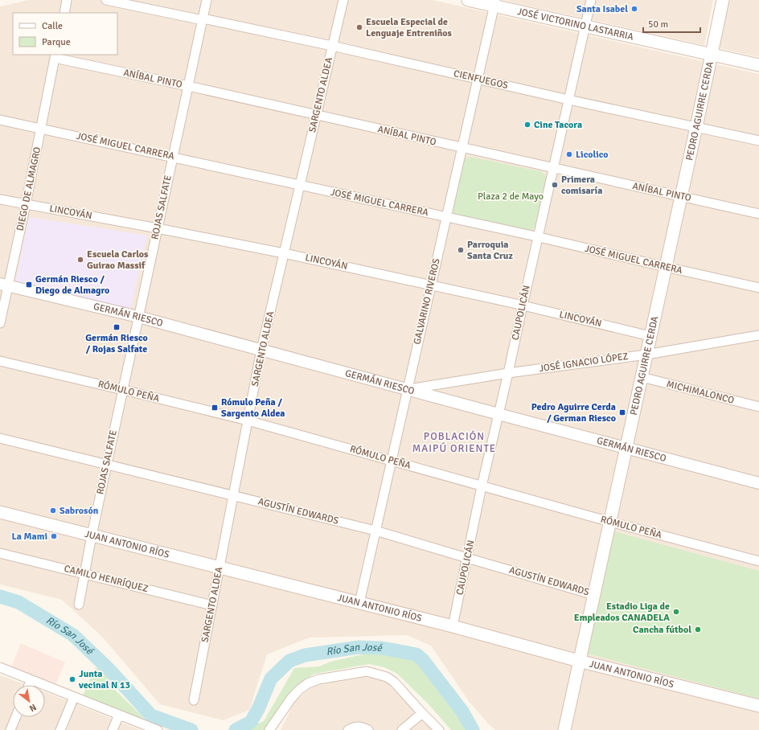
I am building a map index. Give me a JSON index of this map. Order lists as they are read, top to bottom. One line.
{"streets":{"main road":["JOSÉ VICTORINO LASTARRIA","PEDRO AGUIRRE CERDA","JUAN ANTONIO RÍOS"],"street":["ANÍBAL PINTO","CIENFUEGOS","SARGENTO ALDEA","JOSÉ MIGUEL CARRERA","DIEGO DE ALMAGRO","ROJAS SALFATE","LINCOYÁN","GALVARINO RIVEROS","CAUPOLICÁN","GERMÁN RIESCO","JOSÉ IGNACIO LÓPEZ","RÓMULO PEÑA","MICHIMALONCO","AGUSTÍN EDWARDS","CAMILO HENRÍQUEZ"]},"crossings":[["JOSÉ VICTORINO LASTARRIA","PEDRO AGUIRRE CERDA"],["JOSÉ VICTORINO LASTARRIA","GALVARINO RIVEROS"],["JOSÉ VICTORINO LASTARRIA","CAUPOLICÁN"],["ANÍBAL PINTO","SARGENTO ALDEA"],["ANÍBAL PINTO","PEDRO AGUIRRE CERDA"],["ANÍBAL PINTO","DIEGO DE ALMAGRO"],["ANÍBAL PINTO","ROJAS SALFATE"],["ANÍBAL PINTO","GALVARINO RIVEROS"],["ANÍBAL PINTO","CAUPOLICÁN"],["CIENFUEGOS","SARGENTO ALDEA"],["CIENFUEGOS","PEDRO AGUIRRE CERDA"],["CIENFUEGOS","ROJAS SALFATE"],["CIENFUEGOS","GALVARINO RIVEROS"],["CIENFUEGOS","CAUPOLICÁN"],["SARGENTO ALDEA","JOSÉ MIGUEL CARRERA"],["SARGENTO ALDEA","LINCOYÁN"],["SARGENTO ALDEA","GERMÁN RIESCO"],["SARGENTO ALDEA","RÓMULO PEÑA"],["SARGENTO ALDEA","AGUSTÍN EDWARDS"],["SARGENTO ALDEA","JUAN ANTONIO RÍOS"],["SARGENTO ALDEA","CAMILO HENRÍQUEZ"],["PEDRO AGUIRRE CERDA","JOSÉ MIGUEL CARRERA"],["PEDRO AGUIRRE CERDA","LINCOYÁN"],["PEDRO AGUIRRE CERDA","GERMÁN RIESCO"],["PEDRO AGUIRRE CERDA","JOSÉ IGNACIO LÓPEZ"],["PEDRO AGUIRRE CERDA","RÓMULO PEÑA"],["PEDRO AGUIRRE CERDA","MICHIMALONCO"],["PEDRO AGUIRRE CERDA","AGUSTÍN EDWARDS"],["PEDRO AGUIRRE CERDA","JUAN ANTONIO RÍOS"],["JOSÉ MIGUEL CARRERA","DIEGO DE ALMAGRO"],["JOSÉ MIGUEL CARRERA","ROJAS SALFATE"],["JOSÉ MIGUEL CARRERA","GALVARINO RIVEROS"],["JOSÉ MIGUEL CARRERA","CAUPOLICÁN"],["DIEGO DE ALMAGRO","LINCOYÁN"],["DIEGO DE ALMAGRO","GERMÁN RIESCO"],["ROJAS SALFATE","LINCOYÁN"],["ROJAS SALFATE","GERMÁN RIESCO"],["ROJAS SALFATE","RÓMULO PEÑA"],["ROJAS SALFATE","AGUSTÍN EDWARDS"],["ROJAS SALFATE","JUAN ANTONIO RÍOS"],["ROJAS SALFATE","CAMILO HENRÍQUEZ"],["LINCOYÁN","GALVARINO RIVEROS"],["LINCOYÁN","CAUPOLICÁN"],["GALVARINO RIVEROS","GERMÁN RIESCO"],["GALVARINO RIVEROS","JOSÉ IGNACIO LÓPEZ"],["GALVARINO RIVEROS","RÓMULO PEÑA"],["GALVARINO RIVEROS","AGUSTÍN EDWARDS"],["GALVARINO RIVEROS","JUAN ANTONIO RÍOS"],["CAUPOLICÁN","GERMÁN RIESCO"],["CAUPOLICÁN","JOSÉ IGNACIO LÓPEZ"],["CAUPOLICÁN","RÓMULO PEÑA"],["CAUPOLICÁN","AGUSTÍN EDWARDS"],["CAUPOLICÁN","JUAN ANTONIO RÍOS"],["GERMÁN RIESCO","JOSÉ IGNACIO LÓPEZ"]],"districts":["POBLACIÓN MAIPÚ ORIENTE"],"water":["Río San José"],"parks":["Plaza 2 de Mayo"],"places":{"other":["Santa Isabel","Escuela Especial de Lenguaje Entreniños","Cine Tacora","Licolico","Primera comisaría","Parroquia Santa Cruz","Escuela Carlos Guirao Massif","Sabrosón","La Mami","Estadio Liga de Empleados CANADELA","Cancha fútbol","Junta vecinal N 13"],"transit":["Germán Riesco / Diego de Almagro","Germán Riesco / Rojas Salfate","Rómulo Peña / Sargento Aldea","Pedro Aguirre Cerda / German Riesco"]},"legend":["Calle","Parque"],"scale_bar":"50 m","north":"bottom right"}
